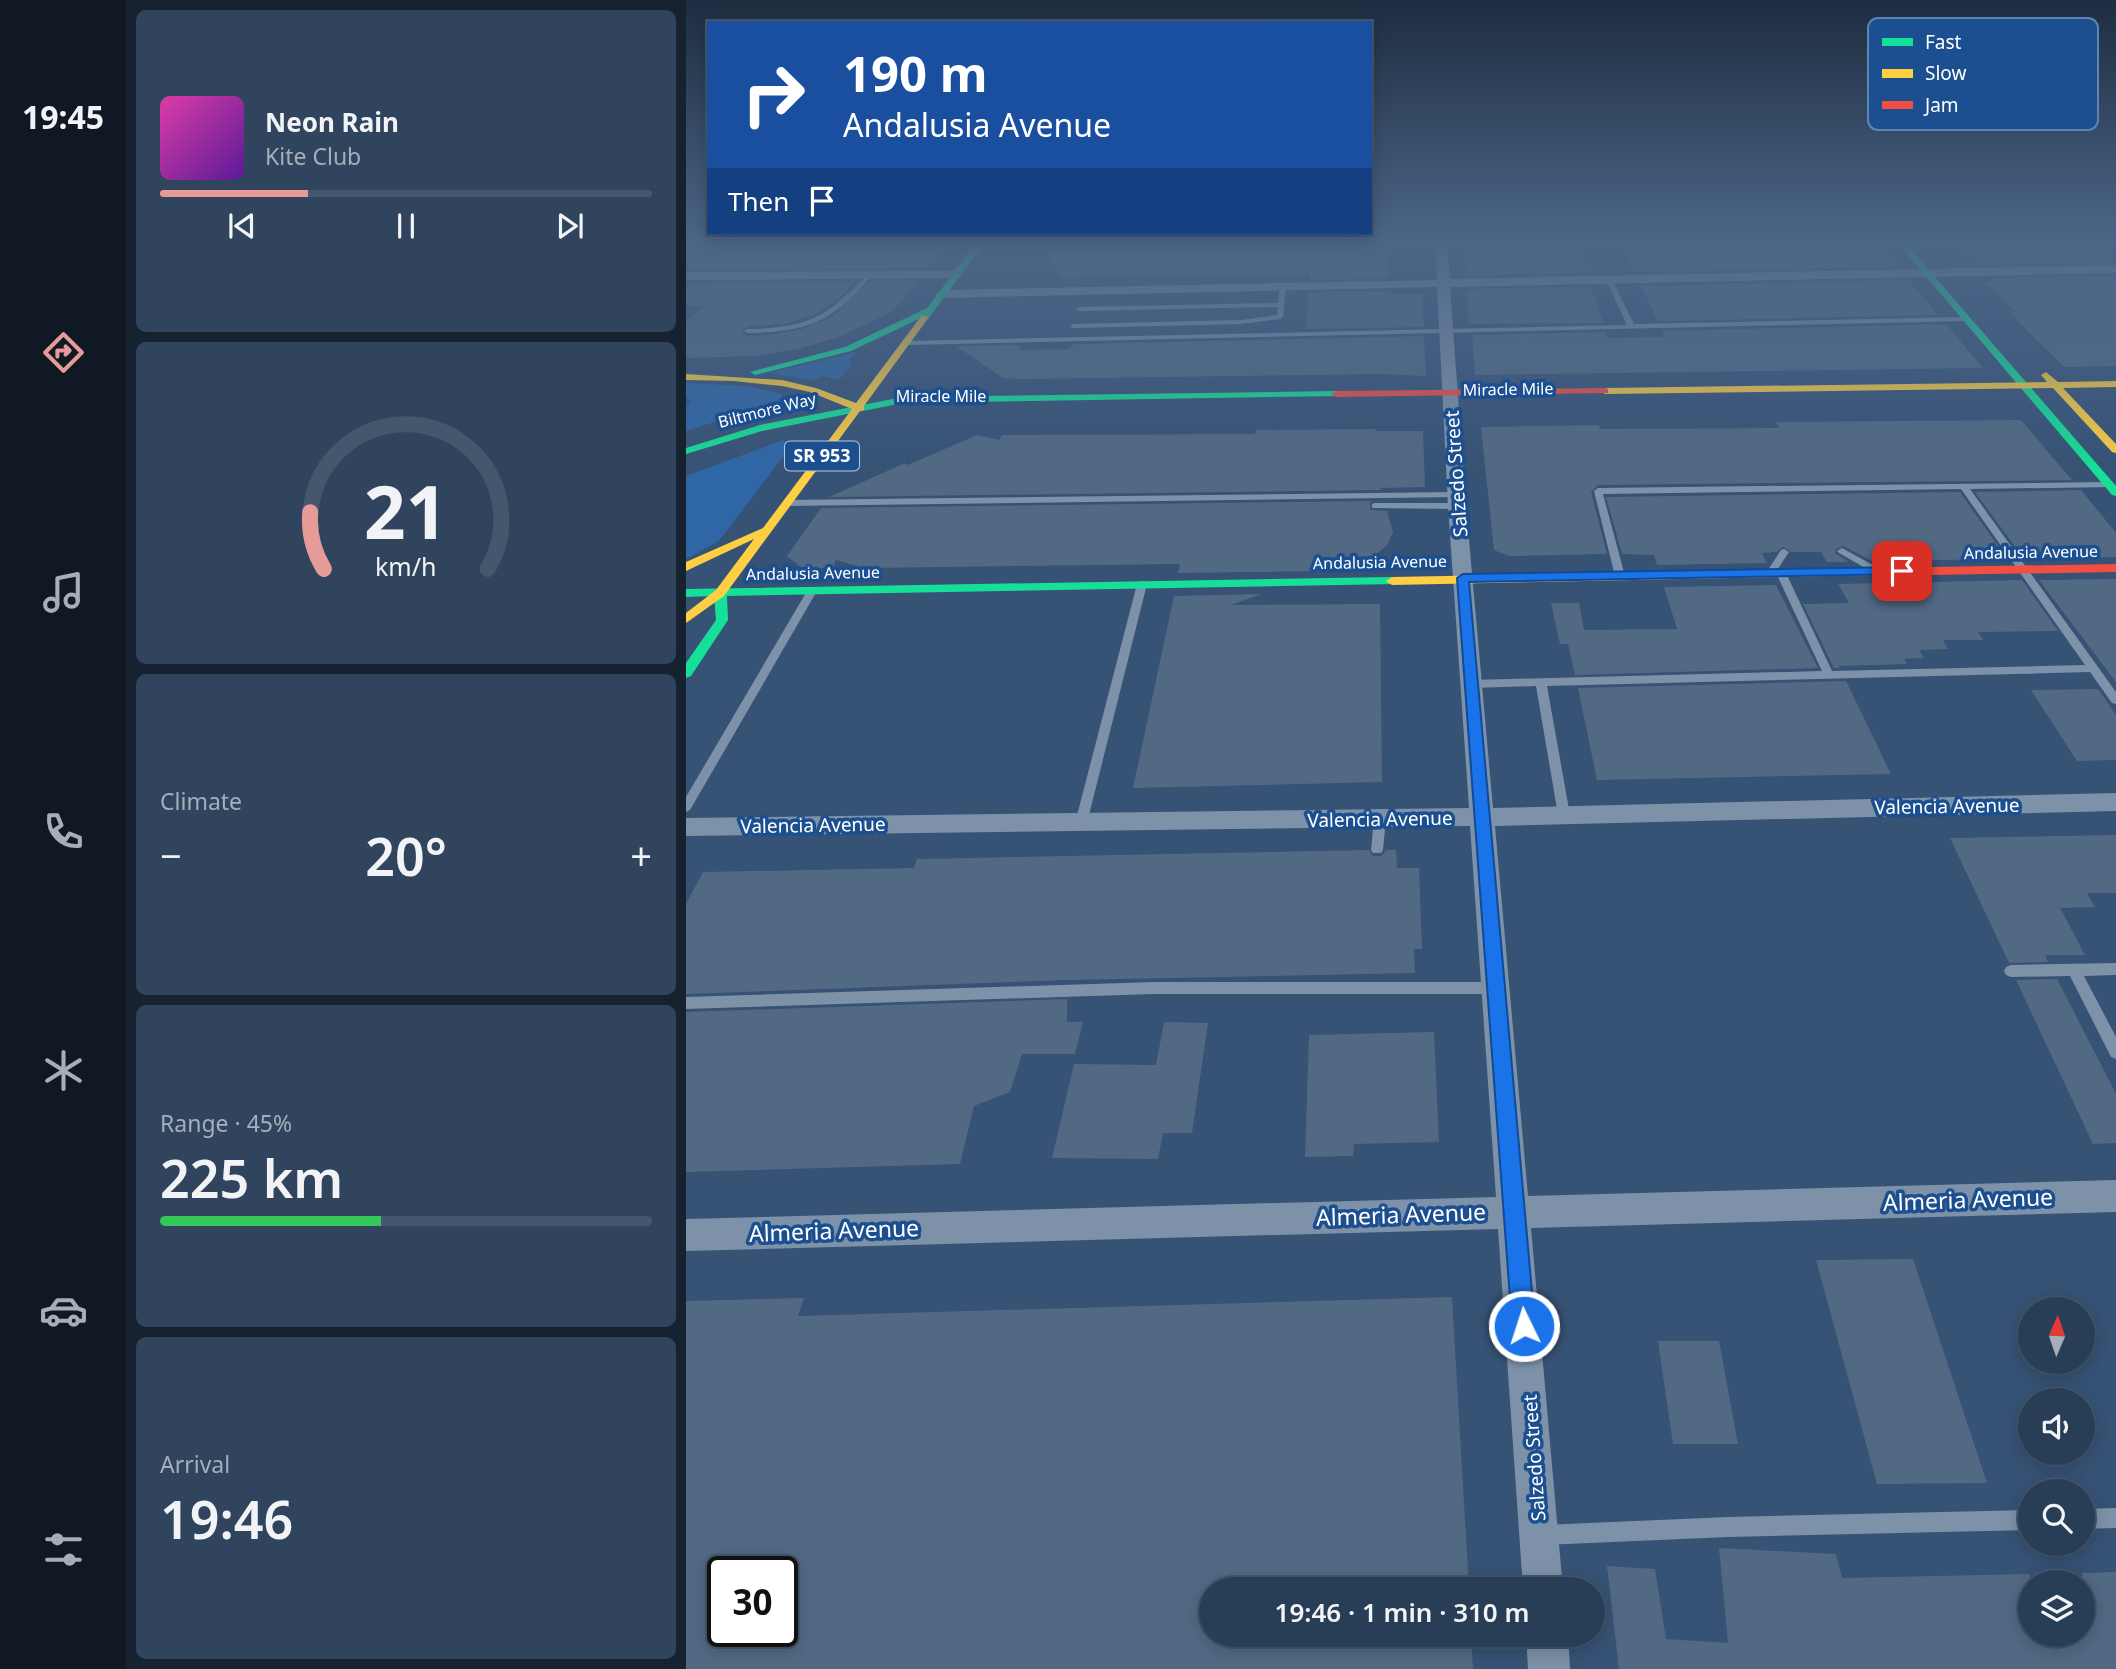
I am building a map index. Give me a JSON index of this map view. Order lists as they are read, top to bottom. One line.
{"streets":{"main road":["Miracle Mile","Biltmore Way","SR 953","Andalusia Avenue"],"street":["Salzedo Street","Valencia Avenue","Almeria Avenue"]},"crossings":[["Miracle Mile","Biltmore Way"],["Miracle Mile","SR 953"],["Miracle Mile","Salzedo Street"],["Biltmore Way","SR 953"],["SR 953","Andalusia Avenue"],["Salzedo Street","Andalusia Avenue"],["Salzedo Street","Valencia Avenue"],["Salzedo Street","Almeria Avenue"]],"legend":["Fast","Slow","Jam"],"north":"top","page":{"tabs":"19:45","turn":["190 m","Andalusia Avenue"],"song":["Neon Rain","Kite Club"],"then":"Then","tile":["Climate",["Range · 45%","225 km"],["Arrival","19:46"]],"heat":["−","20°","+"],"limit":"30","trip":"19:46 · 1 min · 310 m","gauge":["21","km/h"]}}
